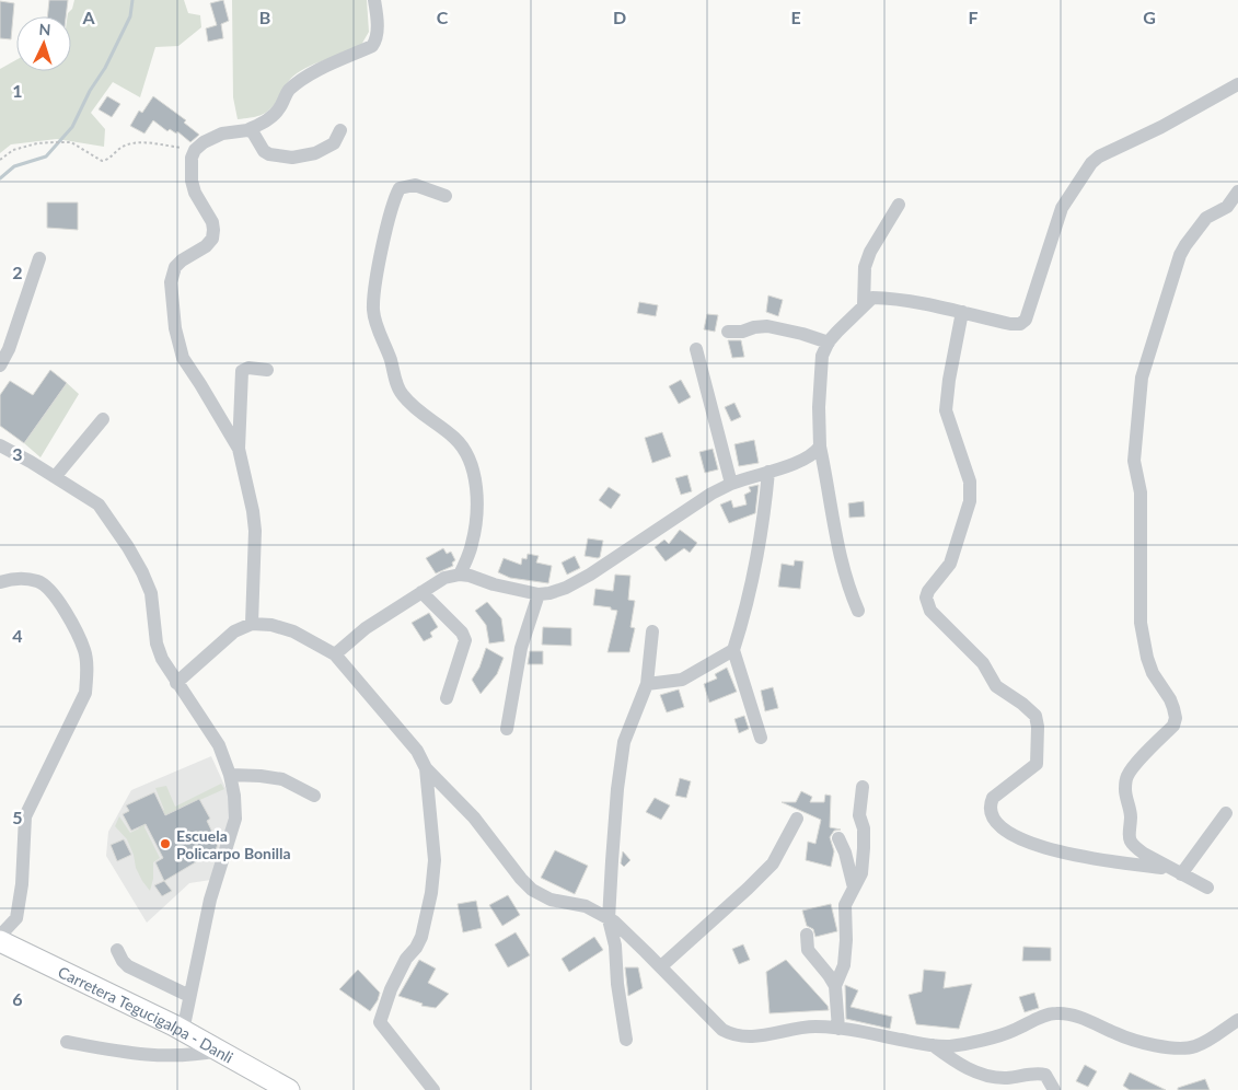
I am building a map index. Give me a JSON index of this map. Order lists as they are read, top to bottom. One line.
{"streets":{"highway":["Carretera Tegucigalpa - Danli"]},"places":["Escuela Policarpo Bonilla"],"north":"top","grid":{"columns":["A","B","C","D","E","F","G"],"rows":["1","2","3","4","5","6"]}}
